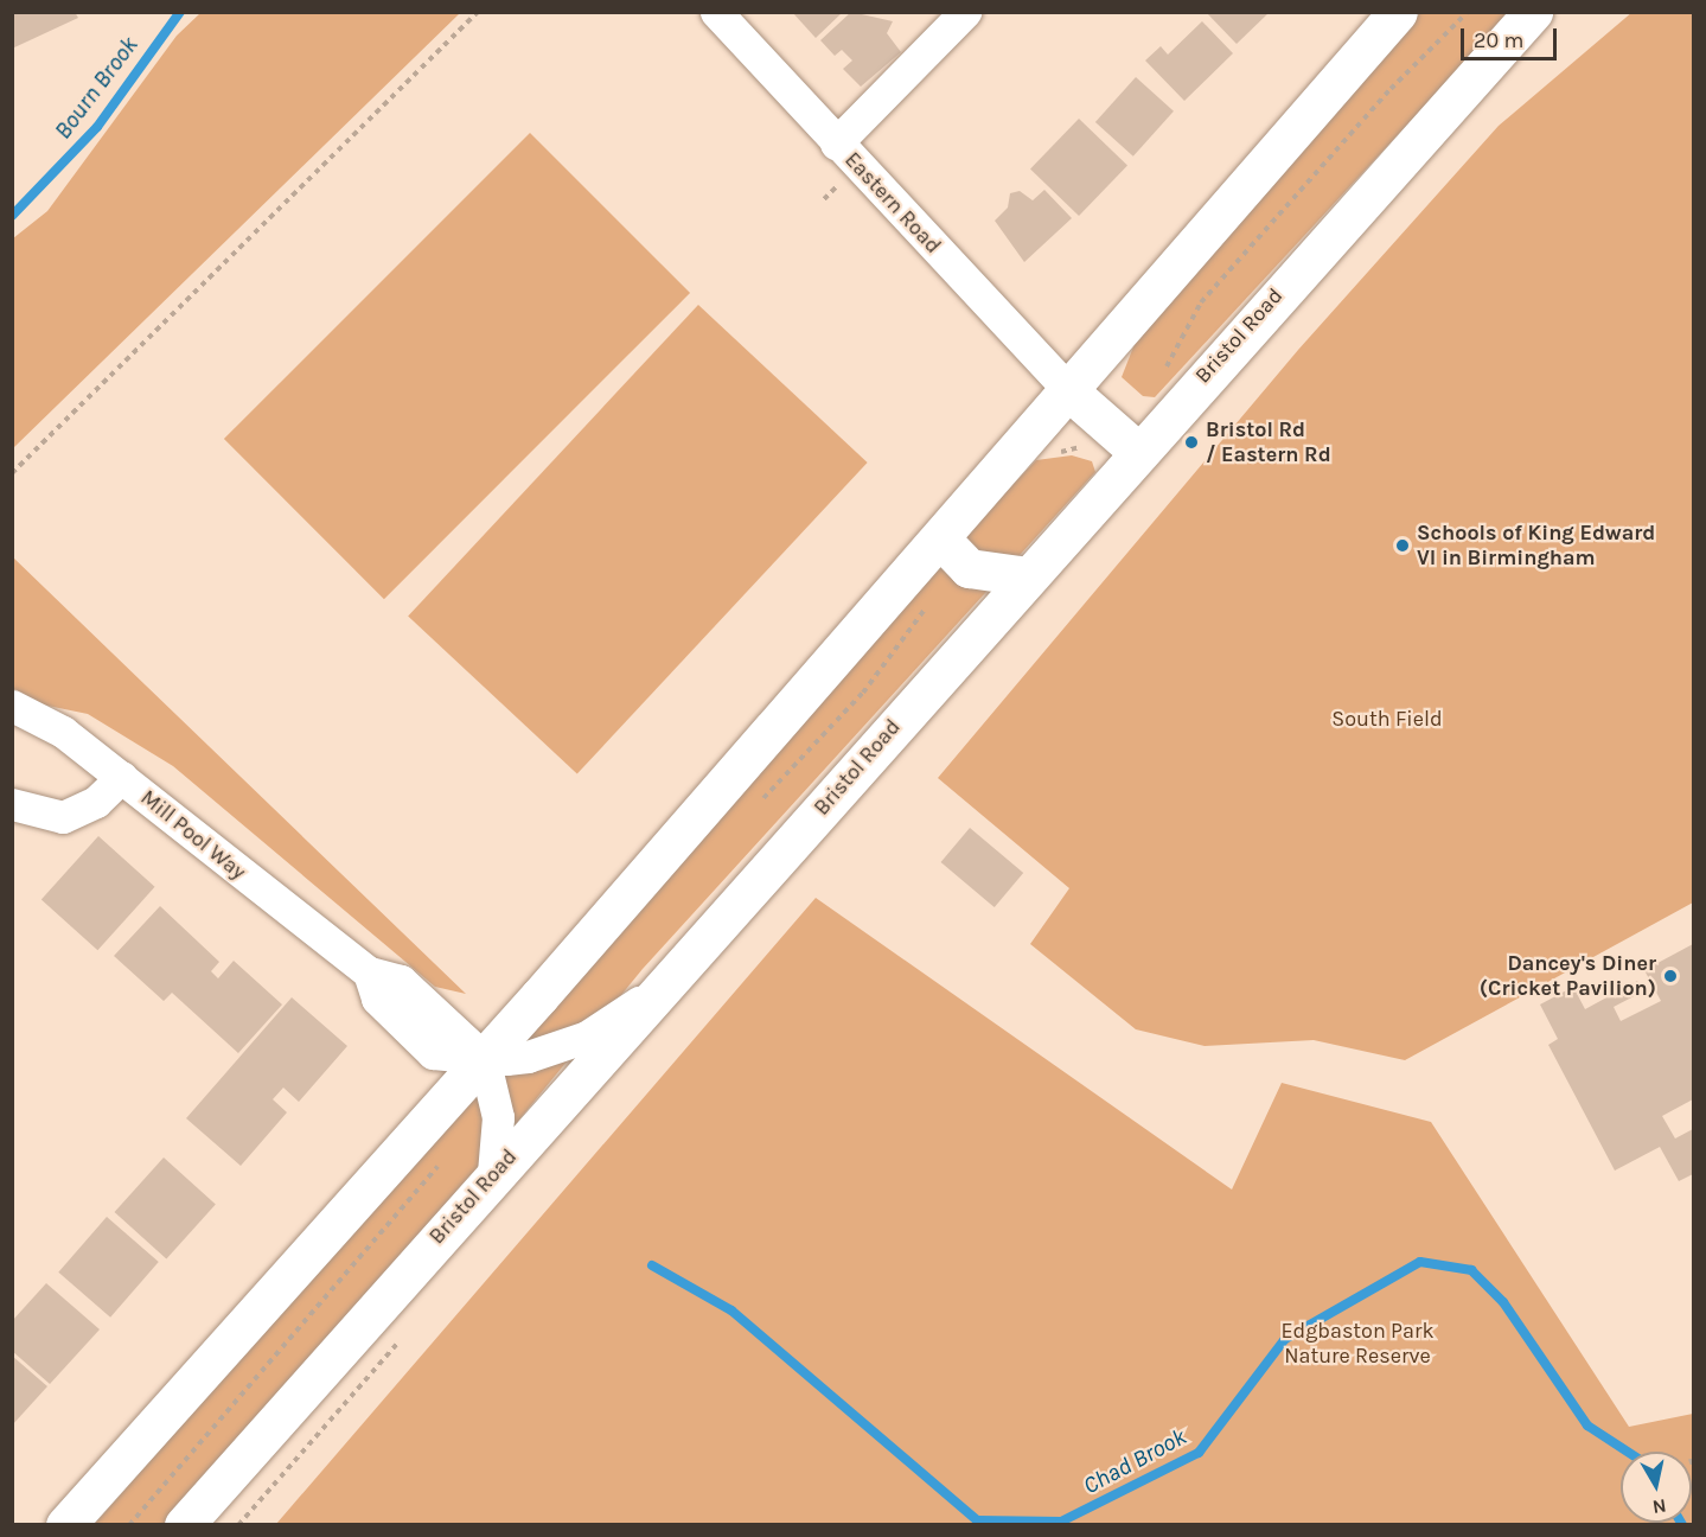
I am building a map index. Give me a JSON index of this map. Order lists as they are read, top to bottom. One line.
{"streets":{"highway":["Bristol Road"],"street":["Eastern Road","Mill Pool Way"]},"water":["Bourn Brook","Chad Brook"],"parks":["South Field","Edgbaston Park Nature Reserve"],"places":["Bristol Rd / Eastern Rd","Schools of King Edward VI in Birmingham","Dancey's Diner (Cricket Pavilion)"],"scale_bar":"20 m","north":"bottom"}
